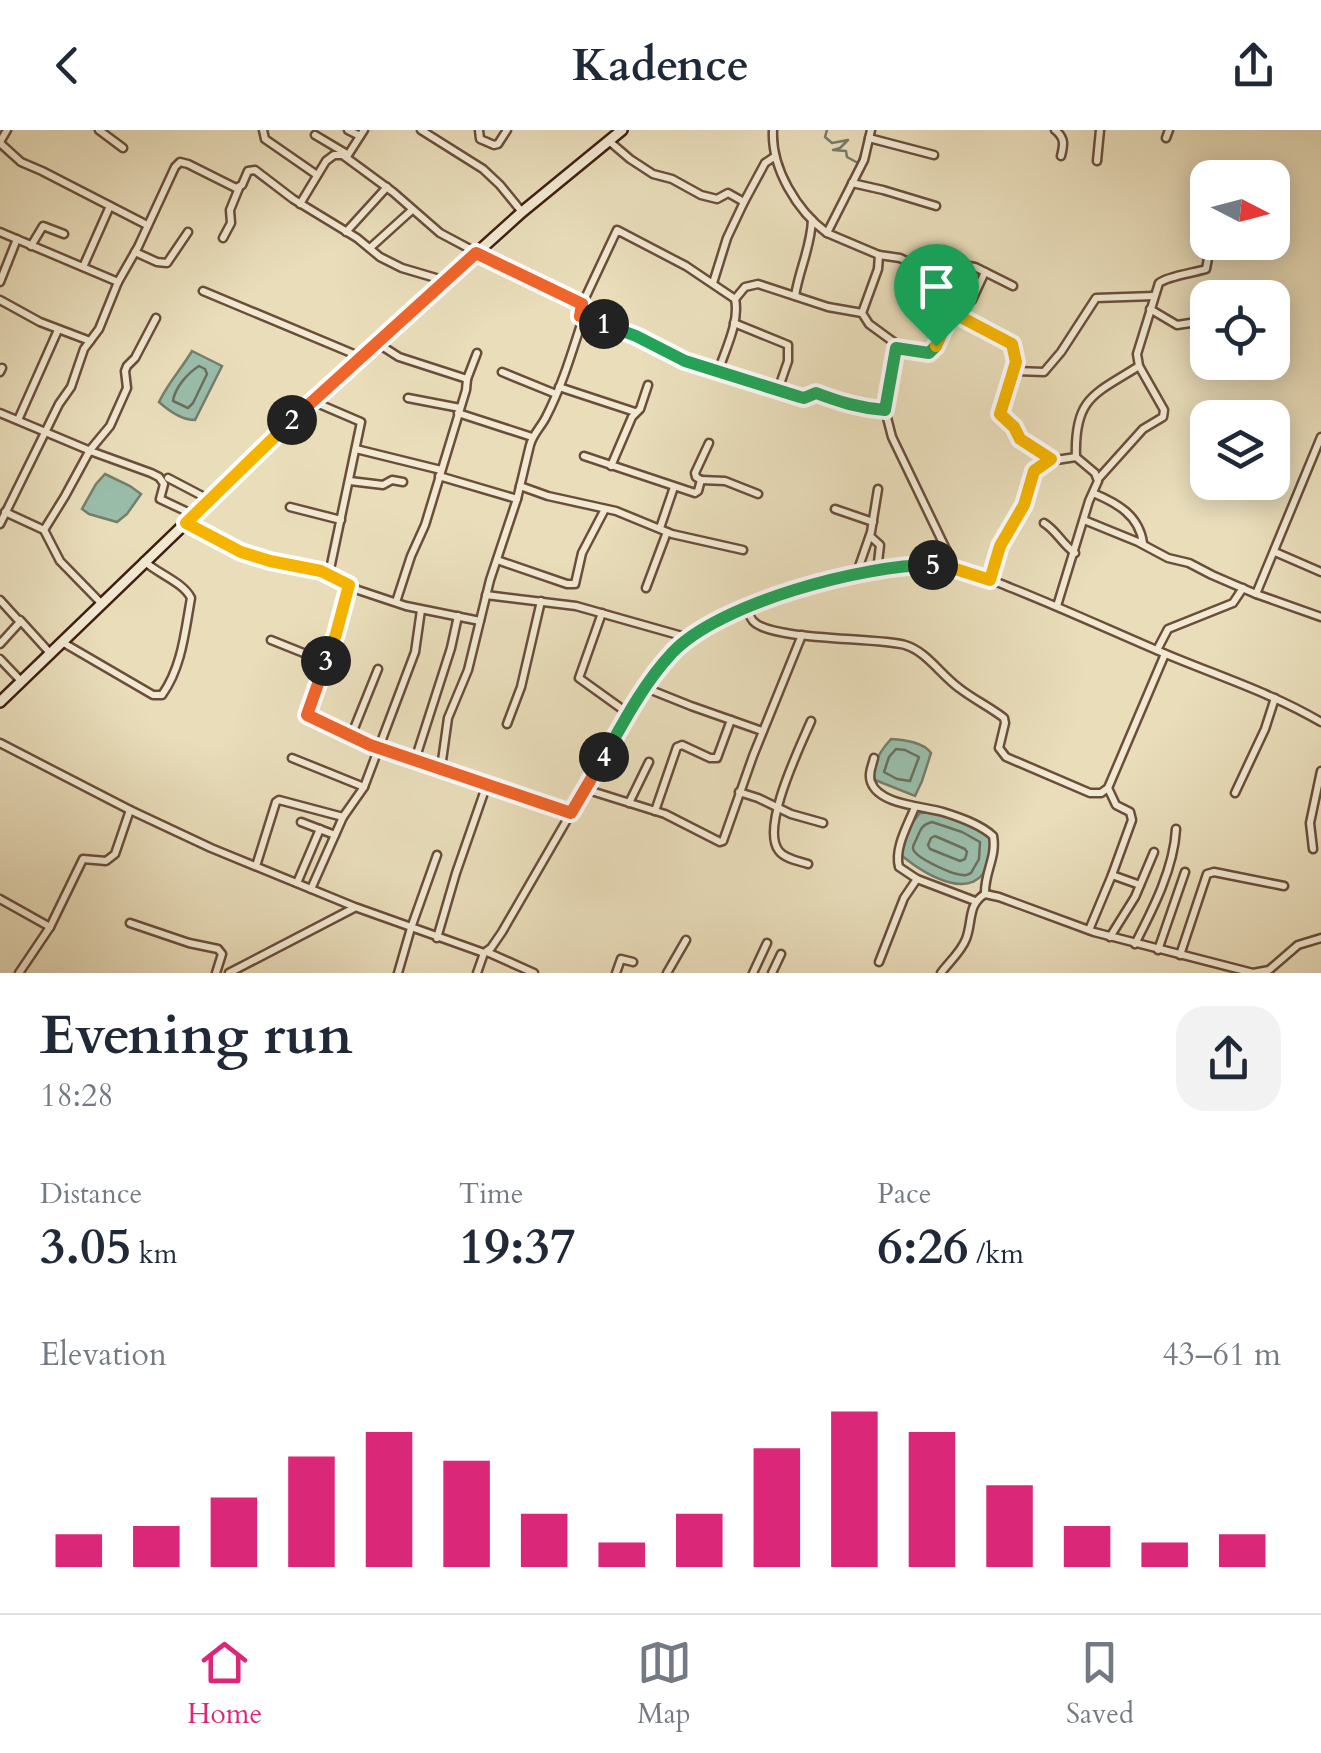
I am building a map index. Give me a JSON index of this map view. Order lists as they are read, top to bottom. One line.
{"north":"right","page":{"header":"Kadence","pins":["1","2","5","3","4"],"heading":["Evening run","18:28"],"stats":[["Distance","3.05 km"],["Time","19:37"],["Pace","6:26 /km"]],"chart":["Elevation","43–61 m"],"tabs":["Home","Map","Saved"]}}
